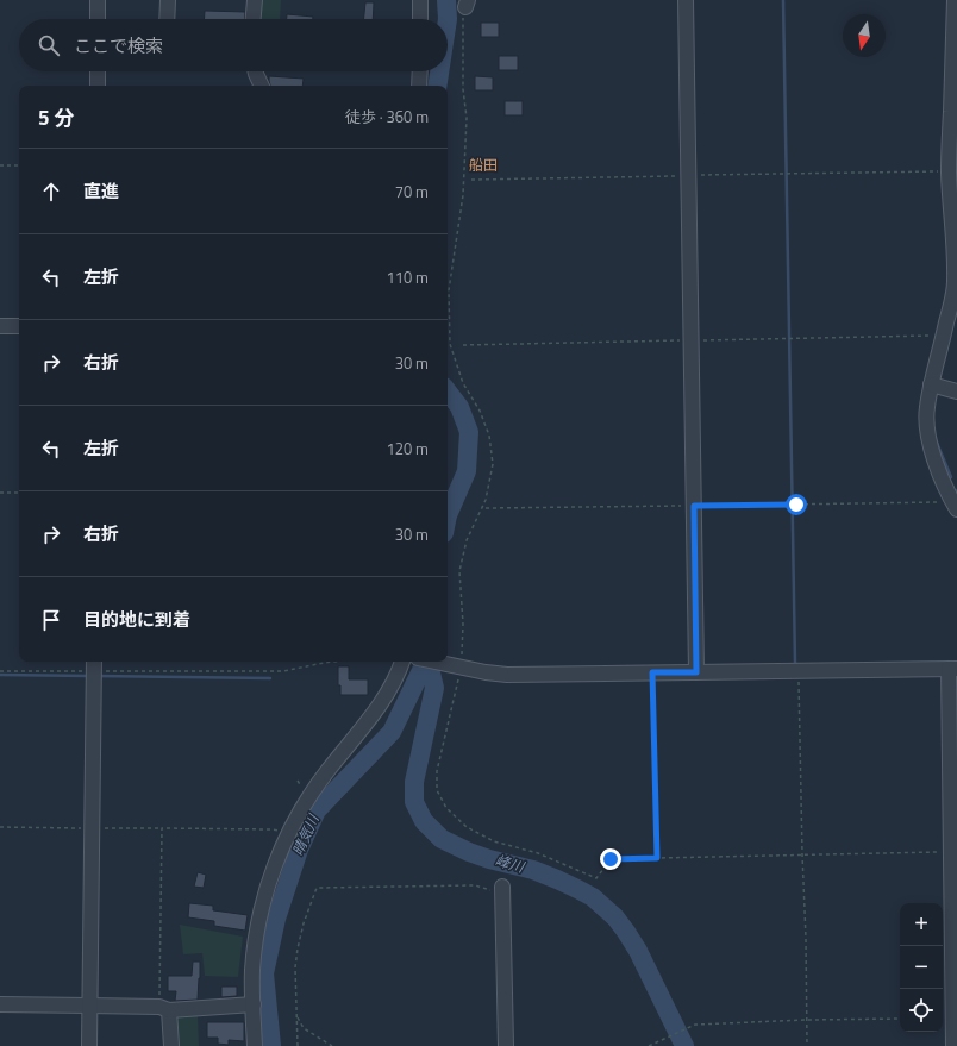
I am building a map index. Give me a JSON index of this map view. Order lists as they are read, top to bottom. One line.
{"districts":["船田"],"water":["晴気川","峰川"],"north":"bottom","page":{"search":"ここで検索","heading":["5 分","徒歩 · 360 m"],"list":[["直進","70 m"],["左折","110 m"],["右折","30 m"],["左折","120 m"],["右折","30 m"],"目的地に到着"],"map_buttons":["+","−"]}}
